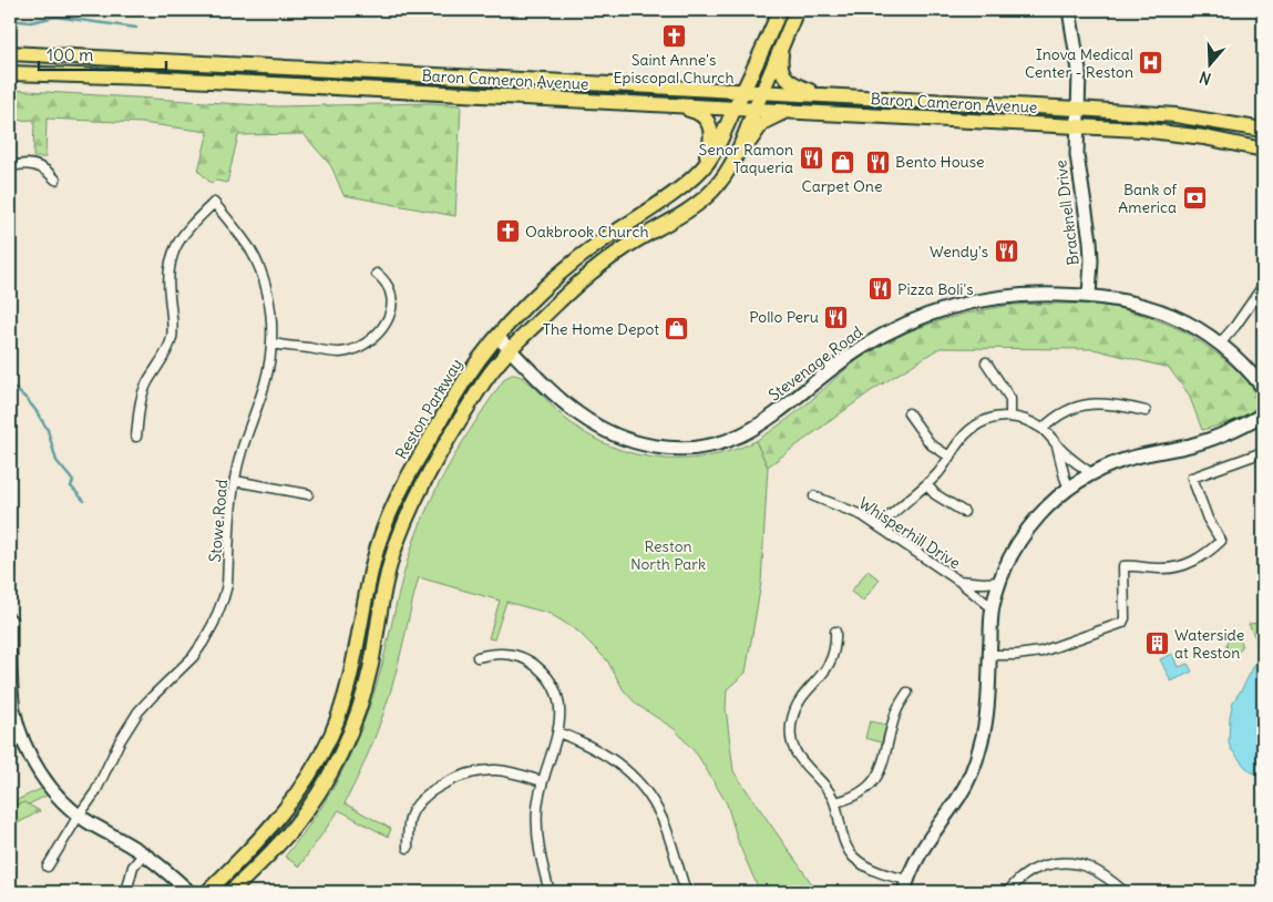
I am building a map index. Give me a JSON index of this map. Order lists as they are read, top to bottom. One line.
{"streets":{"main road":["Baron Cameron Avenue","Reston Parkway"],"street":["Bracknell Drive","Stevenage Road","Stowe Road","Whisperhill Drive"]},"crossings":[["Baron Cameron Avenue","Bracknell Drive"],["Baron Cameron Avenue","Reston Parkway"],["Bracknell Drive","Stevenage Road"],["Stevenage Road","Reston Parkway"]],"parks":["Reston North Park"],"places":{"church":["Saint Anne's Episcopal Church","Oakbrook Church"],"hospital":["Inova Medical Center - Reston"],"restaurant":["Senor Ramon Taqueria","Bento House","Wendy's","Pizza Boli's","Pollo Peru"],"shop":["Carpet One","The Home Depot"],"bank":["Bank of America"],"building":["Waterside at Reston"]},"scale_bar":"100 m","north":"bottom"}
